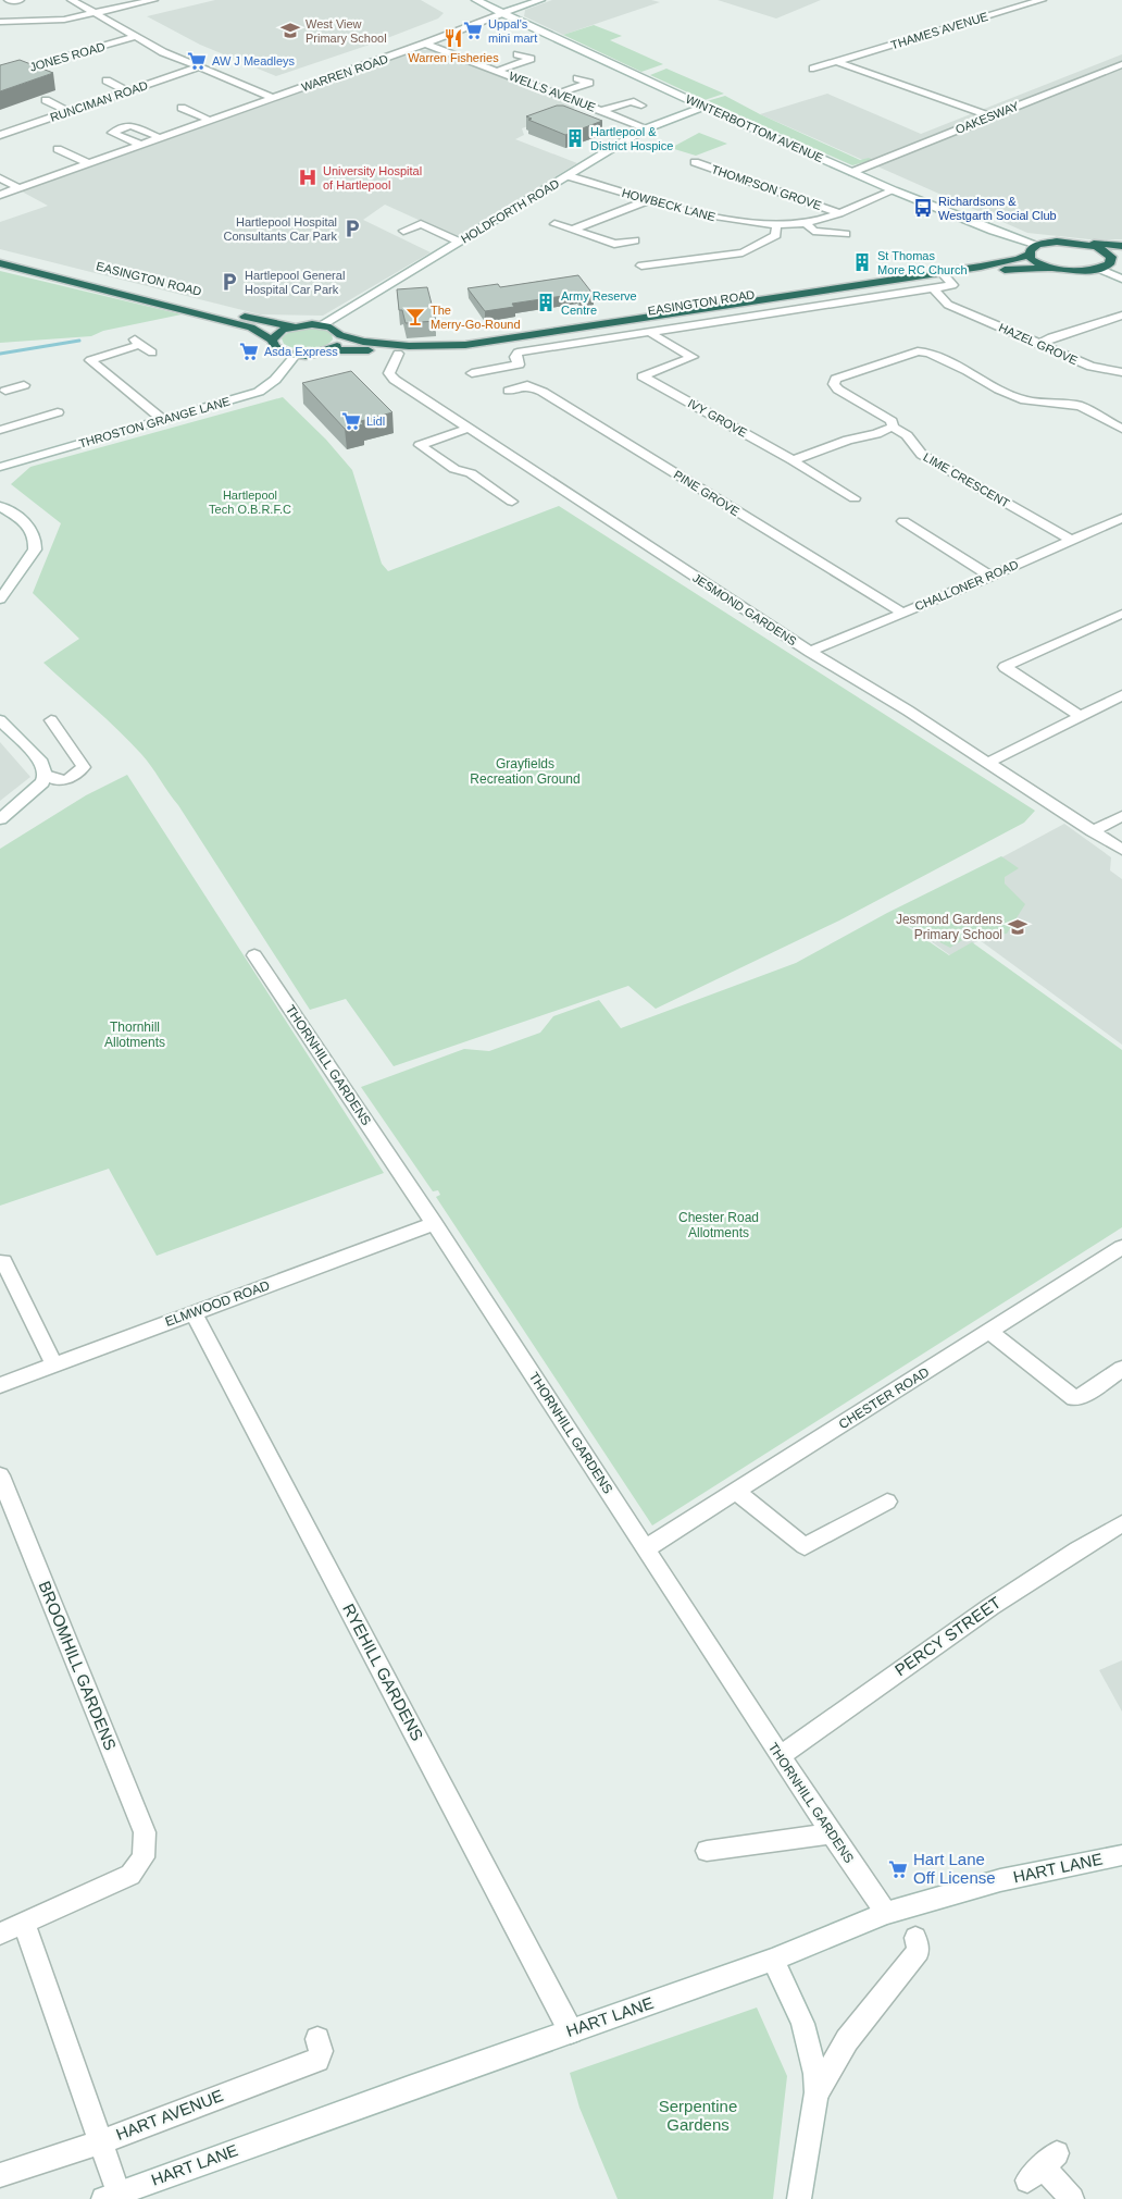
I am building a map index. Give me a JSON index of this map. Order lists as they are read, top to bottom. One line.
{"streets":{"highway":["EASINGTON ROAD"],"street":["THAMES AVENUE","JONES ROAD","WARREN ROAD","WELLS AVENUE","RUNCIMAN ROAD","OAKESWAY","WINTERBOTTOM AVENUE","THOMPSON GROVE","HOWBECK LANE","HOLDFORTH ROAD","HAZEL GROVE","IVY GROVE","THROSTON GRANGE LANE","LIME CRESCENT","PINE GROVE","CHALLONER ROAD","JESMOND GARDENS","THORNHILL GARDENS","ELMWOOD ROAD","CHESTER ROAD","PERCY STREET","BROOMHILL GARDENS","RYEHILL GARDENS","HART LANE","HART AVENUE"]},"crossings":[["WARREN ROAD","WELLS AVENUE"],["WARREN ROAD","WINTERBOTTOM AVENUE"],["WELLS AVENUE","HOLDFORTH ROAD"],["OAKESWAY","WINTERBOTTOM AVENUE"],["WINTERBOTTOM AVENUE","HOWBECK LANE"],["WINTERBOTTOM AVENUE","HOLDFORTH ROAD"],["THOMPSON GROVE","HOWBECK LANE"],["HOWBECK LANE","HOLDFORTH ROAD"],["HOLDFORTH ROAD","EASINGTON ROAD"],["EASINGTON ROAD","HAZEL GROVE"],["EASINGTON ROAD","IVY GROVE"],["EASINGTON ROAD","THROSTON GRANGE LANE"],["EASINGTON ROAD","JESMOND GARDENS"],["LIME CRESCENT","CHALLONER ROAD"],["PINE GROVE","CHALLONER ROAD"],["CHALLONER ROAD","JESMOND GARDENS"],["THORNHILL GARDENS","ELMWOOD ROAD"],["THORNHILL GARDENS","CHESTER ROAD"],["THORNHILL GARDENS","PERCY STREET"],["THORNHILL GARDENS","HART LANE"],["ELMWOOD ROAD","RYEHILL GARDENS"],["RYEHILL GARDENS","HART LANE"]],"parks":["Hartlepool Tech O.B.R.F.C","Grayfields Recreation Ground","Thornhill Allotments","Chester Road Allotments","Serpentine Gardens"],"places":{"school or university":["West View Primary School","Jesmond Gardens Primary School"],"supermarket":["Uppal's mini mart","AW J Meadleys","Asda Express","Lidl","Hart Lane Off License"],"restaurant":["Warren Fisheries"],"building":["Hartlepool & District Hospice","St Thomas More RC Church","Army Reserve Centre"],"hospital":["University Hospital of Hartlepool"],"bus stop":["Richardsons & Westgarth Social Club"],"parking":["Hartlepool Hospital Consultants Car Park","Hartlepool General Hospital Car Park"],"bar":["The Merry-Go-Round"]}}
